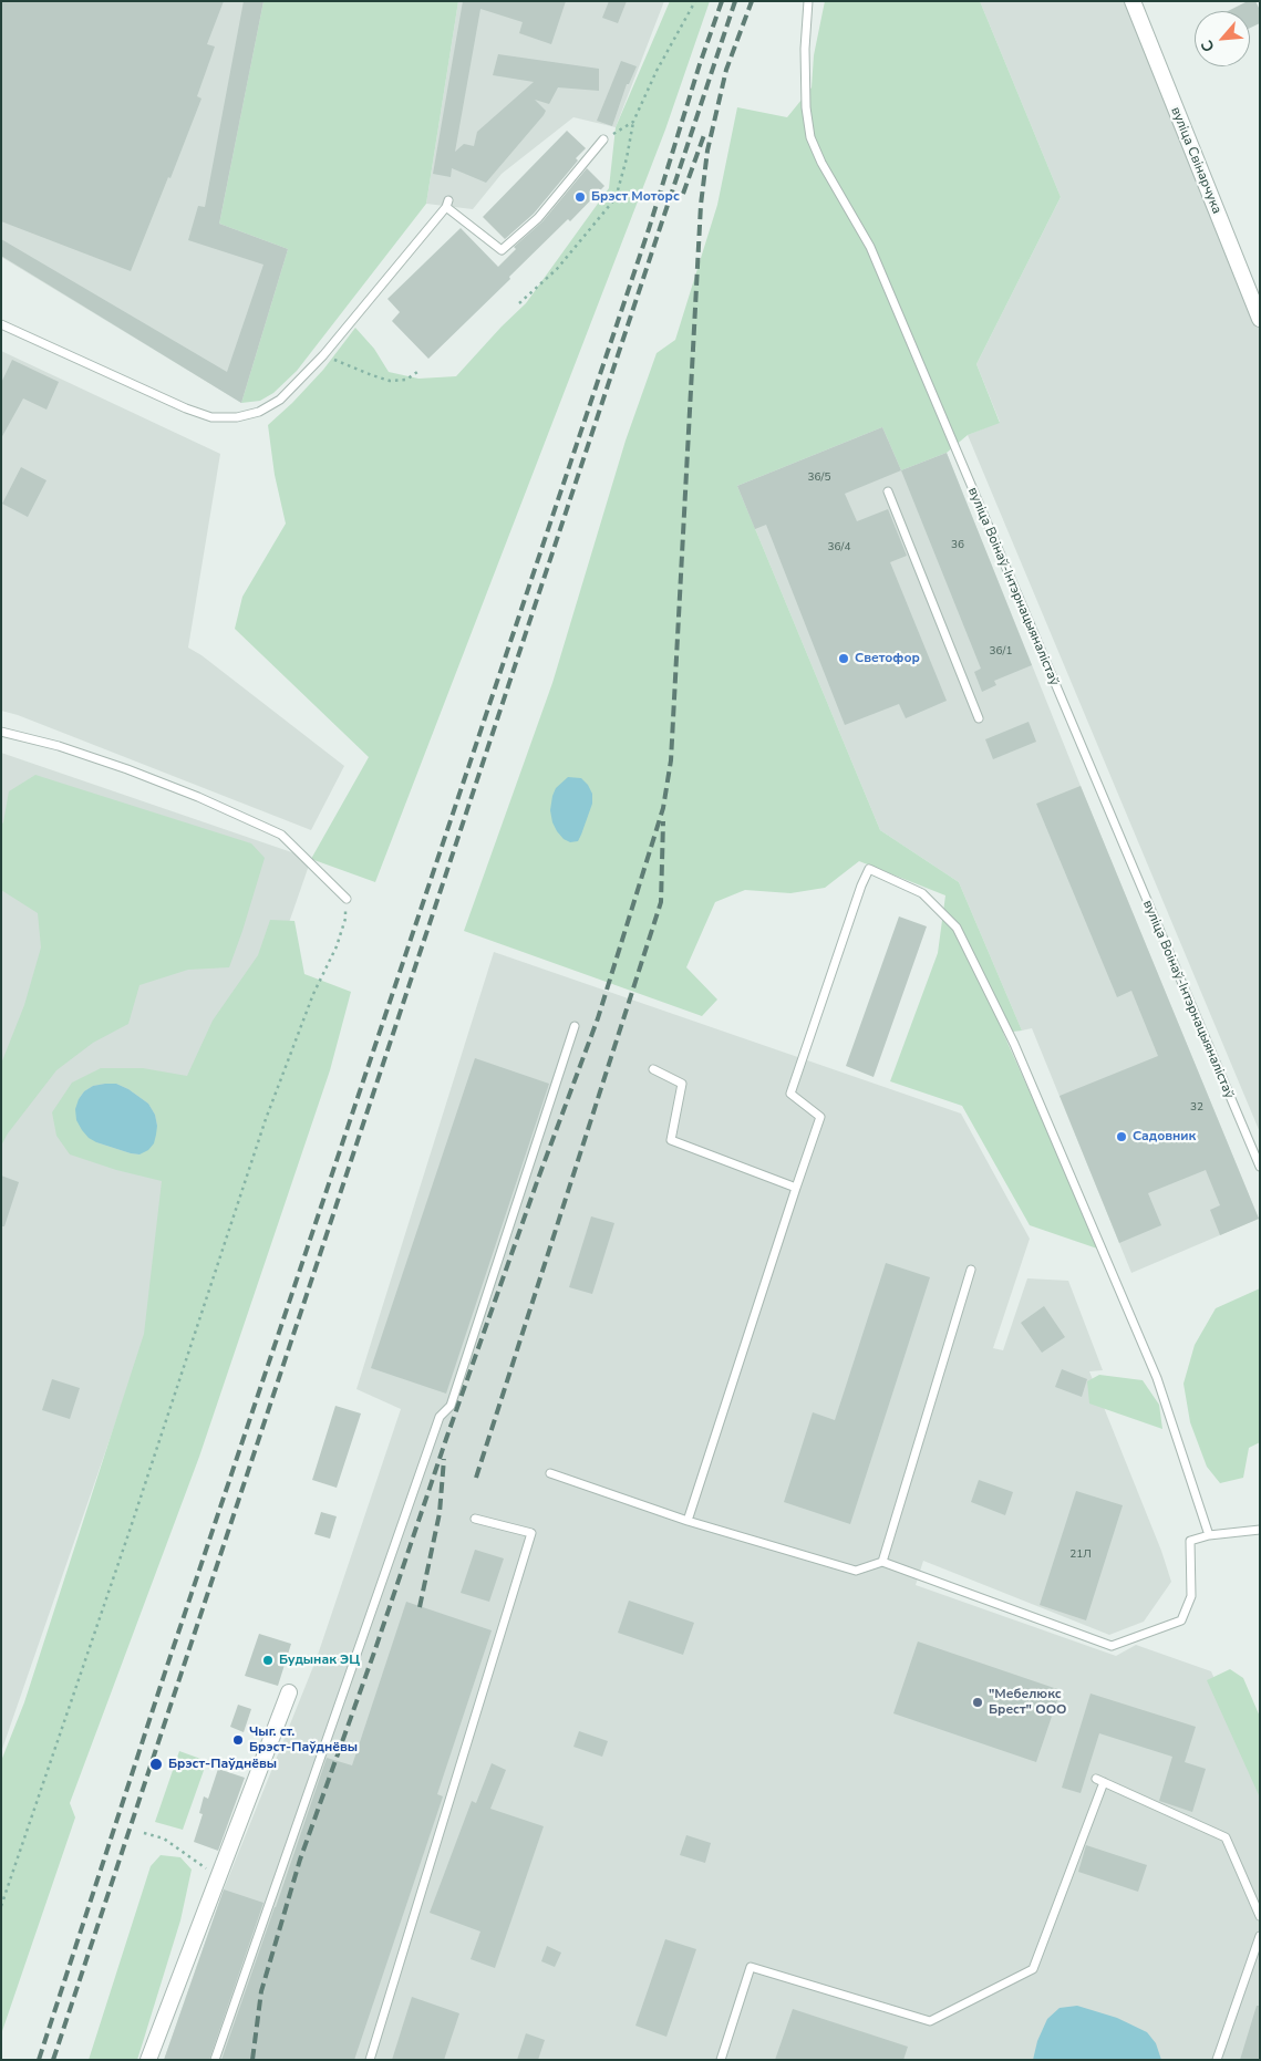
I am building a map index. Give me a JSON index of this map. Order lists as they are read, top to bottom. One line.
{"streets":{"street":["вуліца Свінарчука"],"lane":["вуліца Воінаў-Інтэрнацыяналістаў"]},"places":["Брэст Моторс","Светофор","Садовник","Будынак ЭЦ","\"Мебелюкс Брест\" ООО","Чыг. ст. Брэст-Паўднёвы","Брэст-Паўднёвы"],"house_numbers":["36/5","36","36/4","36/1","32","21Л"],"north":"bottom left"}
